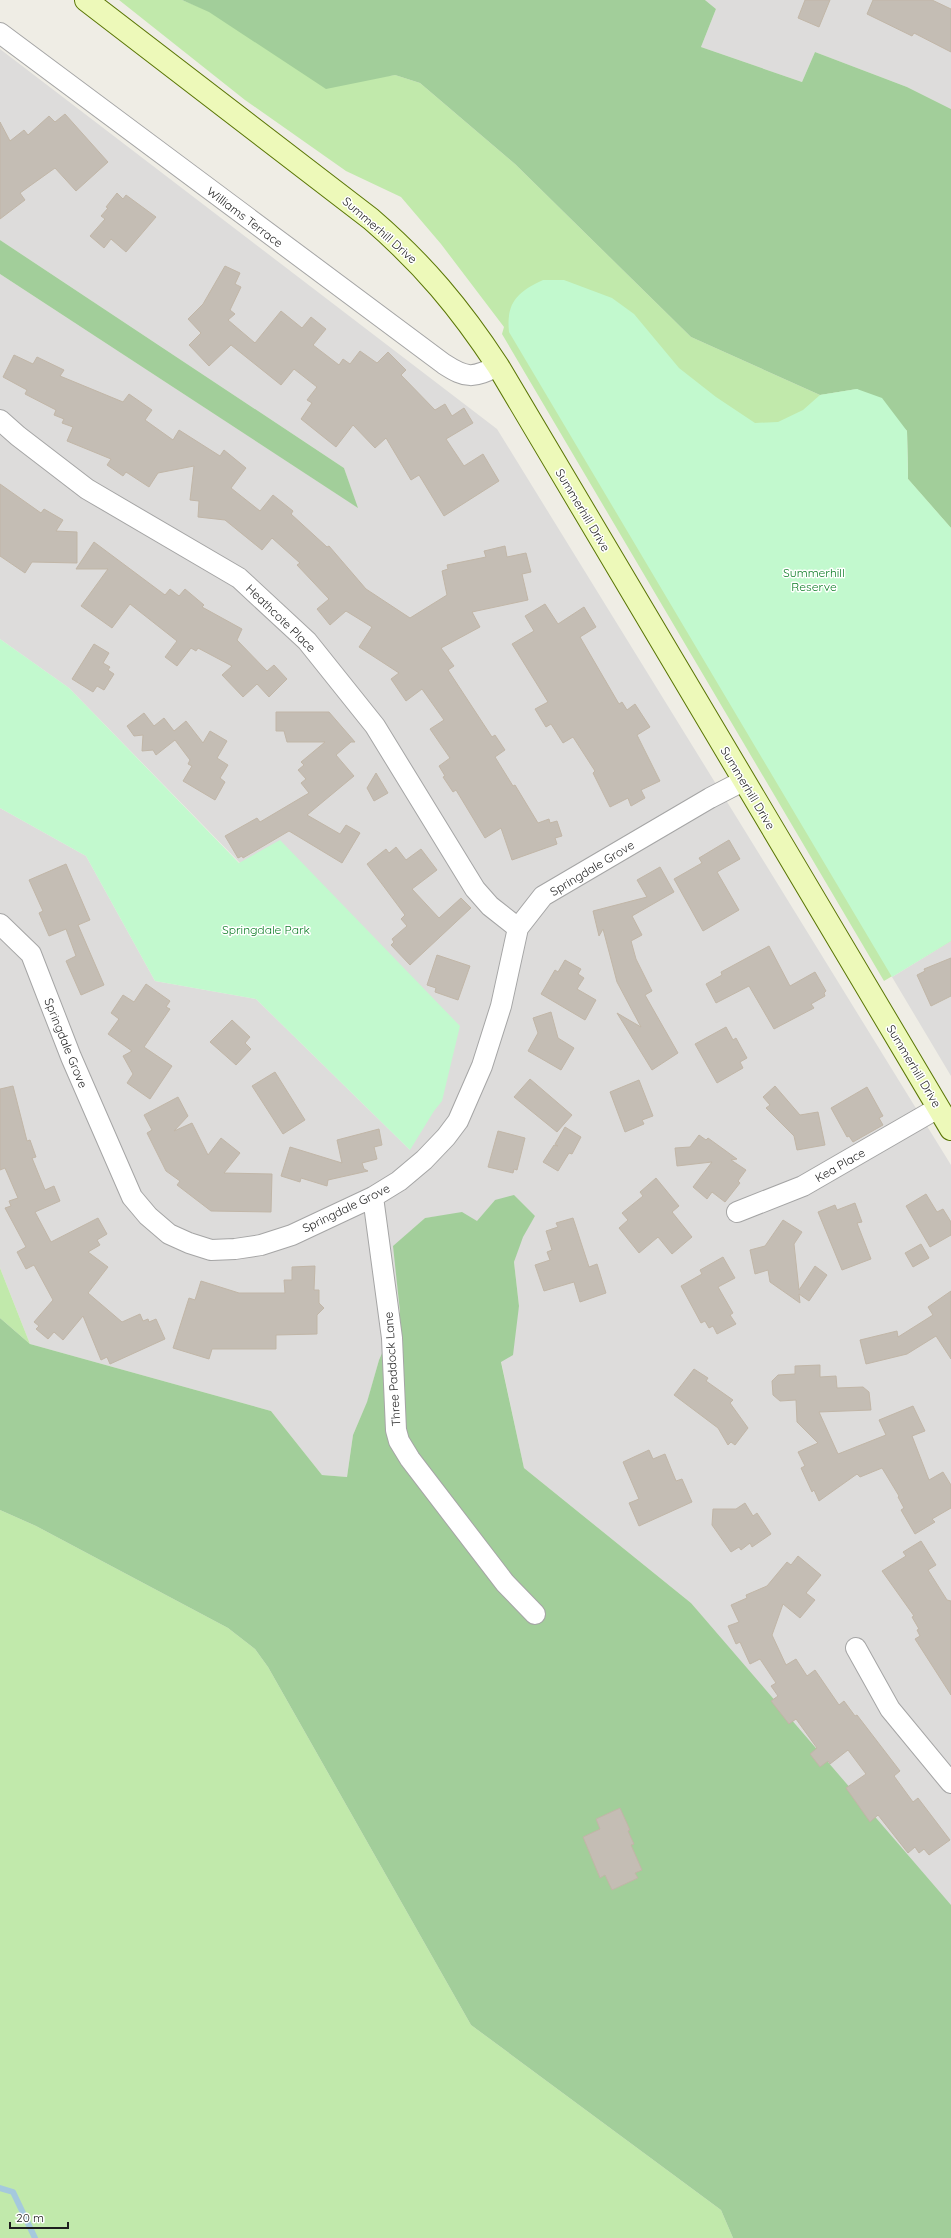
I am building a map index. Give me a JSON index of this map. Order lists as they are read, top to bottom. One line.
{"streets":{"main road":["Summerhill Drive"],"street":["Williams Terrace","Heathcote Place","Springdale Grove","Kea Place","Three Paddock Lane"]},"crossings":[["Williams Terrace","Summerhill Drive"],["Summerhill Drive","Springdale Grove"],["Summerhill Drive","Kea Place"],["Heathcote Place","Springdale Grove"],["Springdale Grove","Three Paddock Lane"]],"parks":["Summerhill Reserve","Springdale Park"],"scale_bar":"20 m"}
